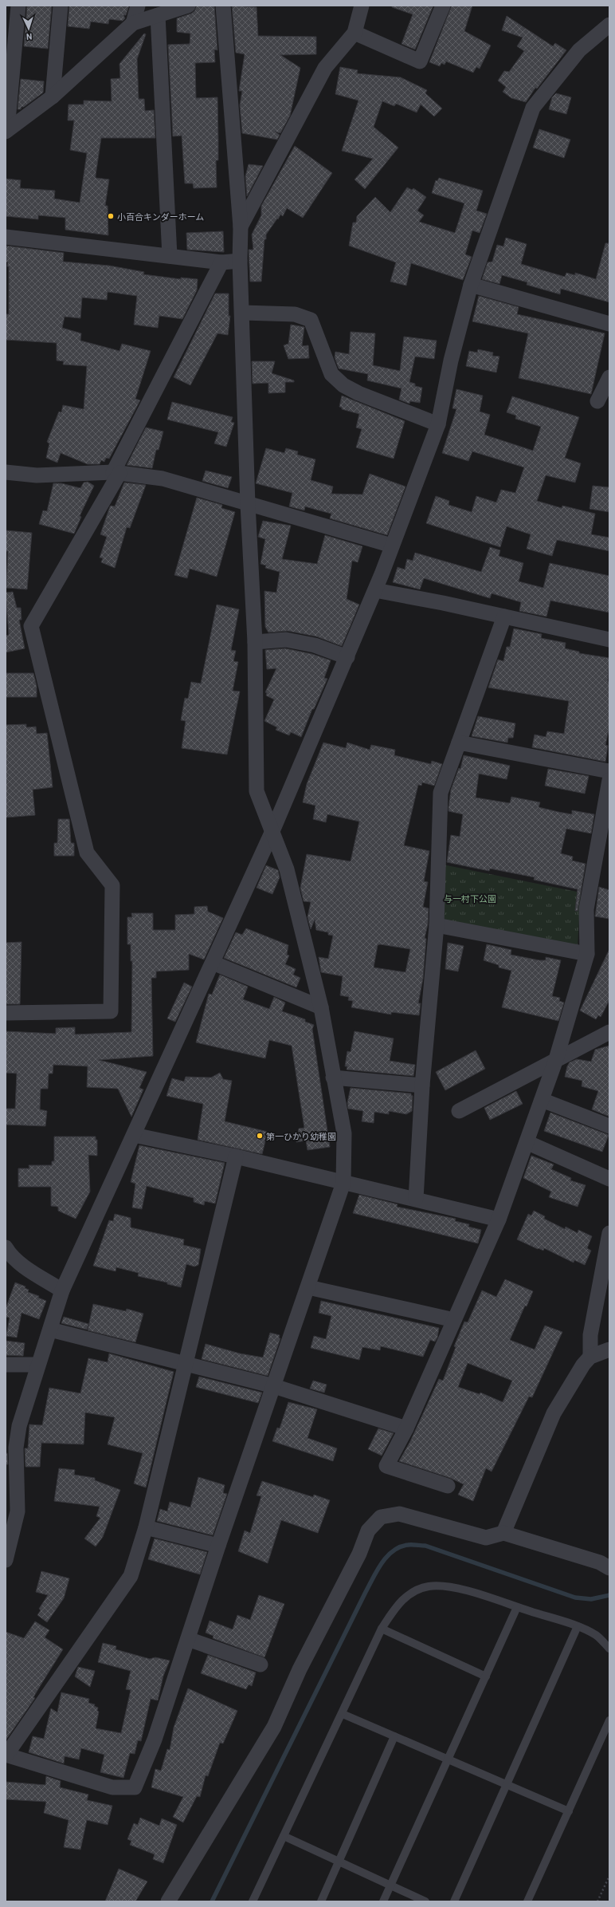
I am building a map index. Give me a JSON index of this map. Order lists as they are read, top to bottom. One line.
{"parks":["与一村下公園"],"places":["小百合キンダーホーム","第一ひかり幼稚園"],"north":"bottom"}
